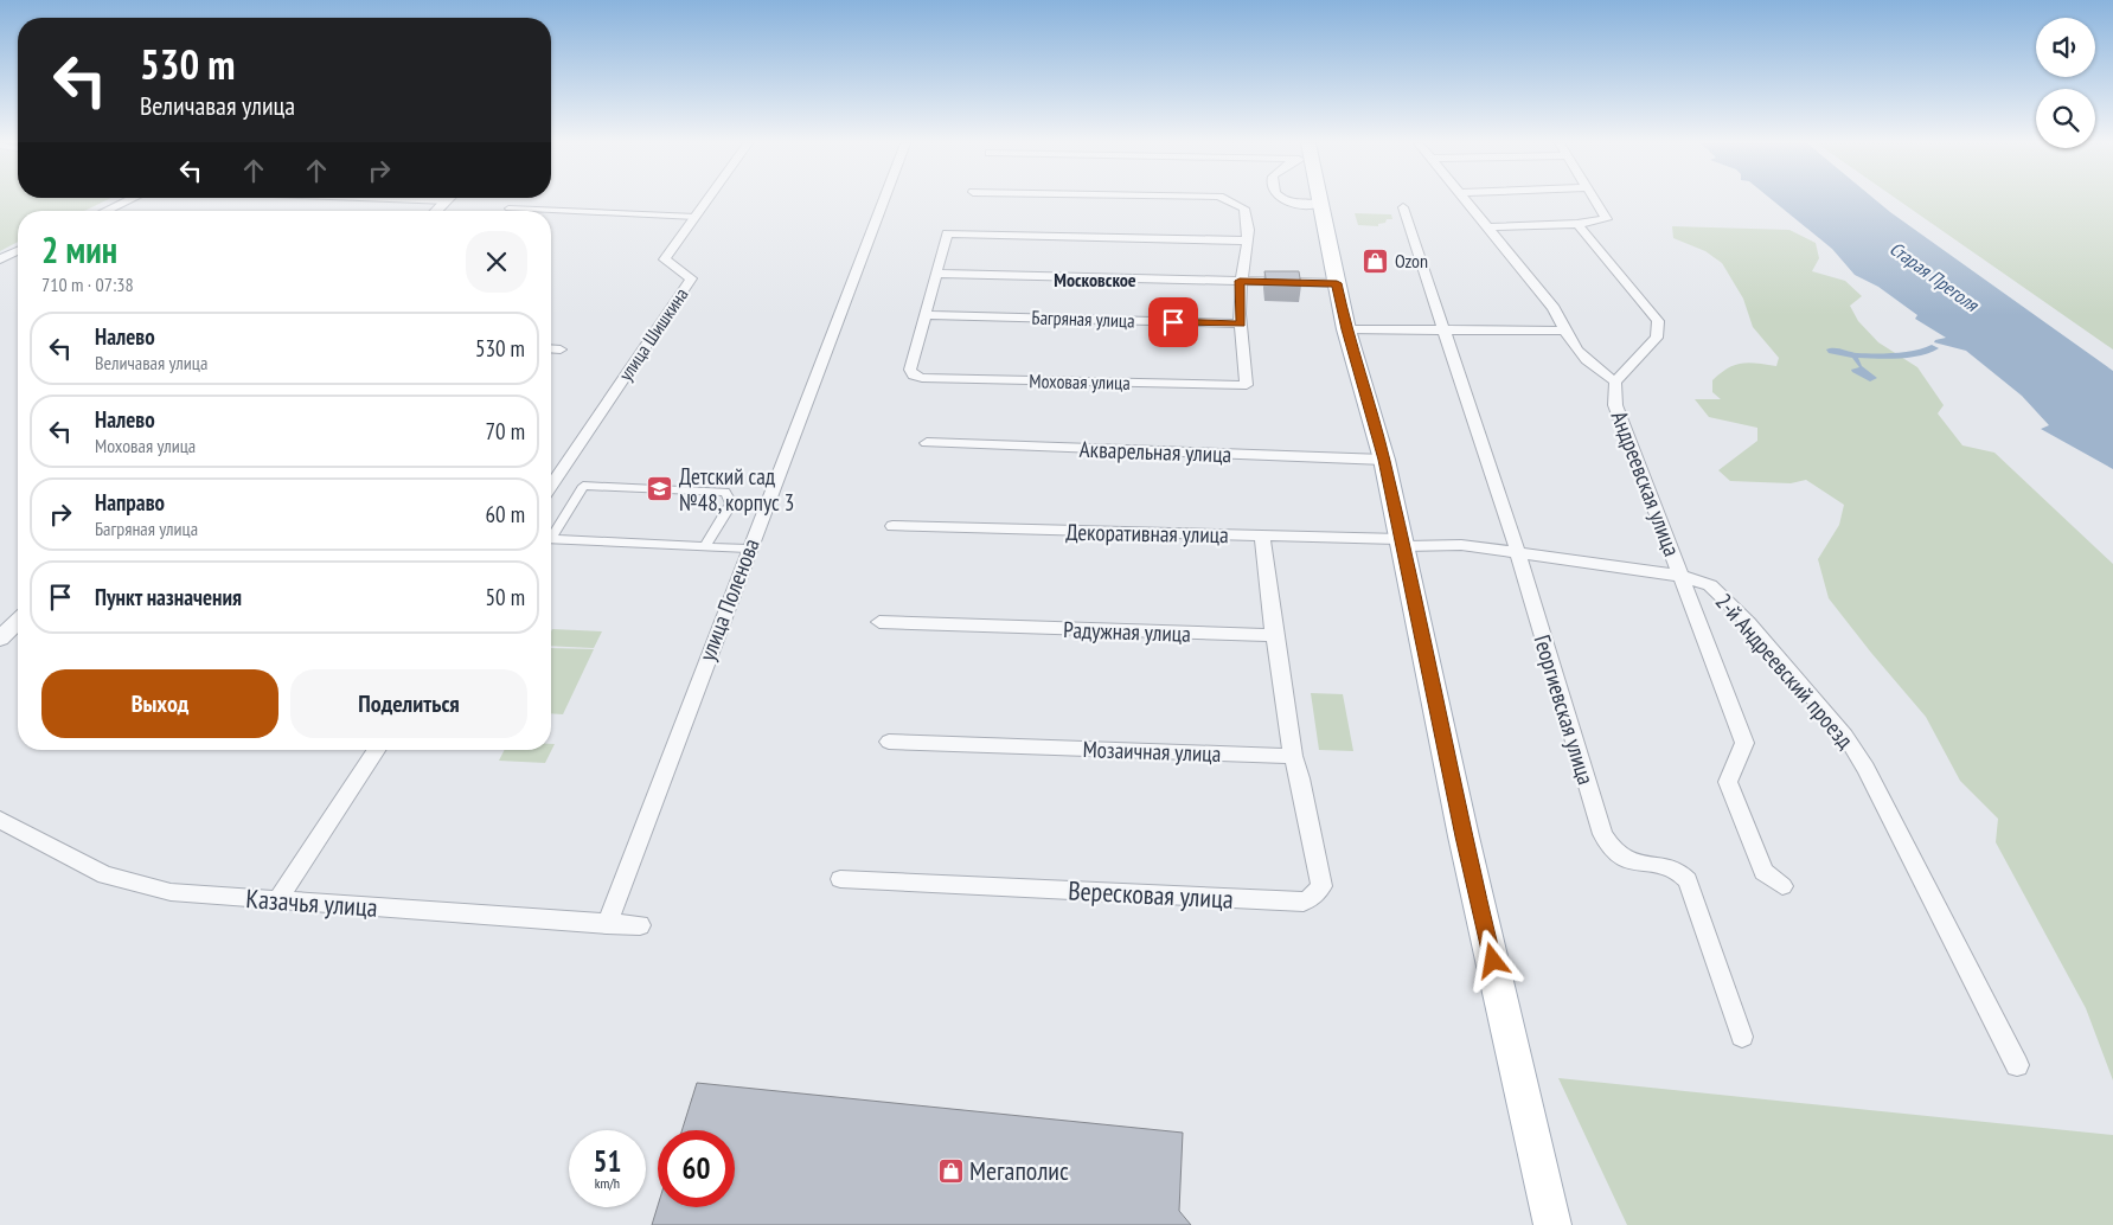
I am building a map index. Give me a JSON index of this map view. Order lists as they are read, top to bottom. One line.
{"streets":{"street":["Багряная улица","улица Шишкина","Моховая улица","Акварельная улица","Андреевская улица","Декоративная улица","улица Поленова","Радужная улица","2-й Андреевский проезд","Георгиевская улица","Мозаичная улица","Вересковая улица","Казачья улица"]},"crossings":[["Багряная улица","Моховая улица"],["Андреевская улица","2-й Андреевский проезд"],["Декоративная улица","2-й Андреевский проезд"],["улица Поленова","Казачья улица"],["2-й Андреевский проезд","Георгиевская улица"],["Мозаичная улица","Вересковая улица"]],"districts":["Московское"],"water":["Старая Преголя"],"places":{"shop":["Ozon","Мегаполис"],"school or university":["Детский сад №48, корпус 3"]},"page":{"turn":["530 m","Величавая улица"],"heading":["2 мин","710 m · 07:38"],"list":[{"name":"Налево","note":"Величавая улица","value":"530 m"},{"name":"Налево","note":"Моховая улица","value":"70 m"},{"name":"Направо","note":"Багряная улица","value":"60 m"},{"name":"Пункт назначения","value":"50 m"}],"buttons":["Выход","Поделиться"],"speed":"51 km/h","limit":"60"}}
